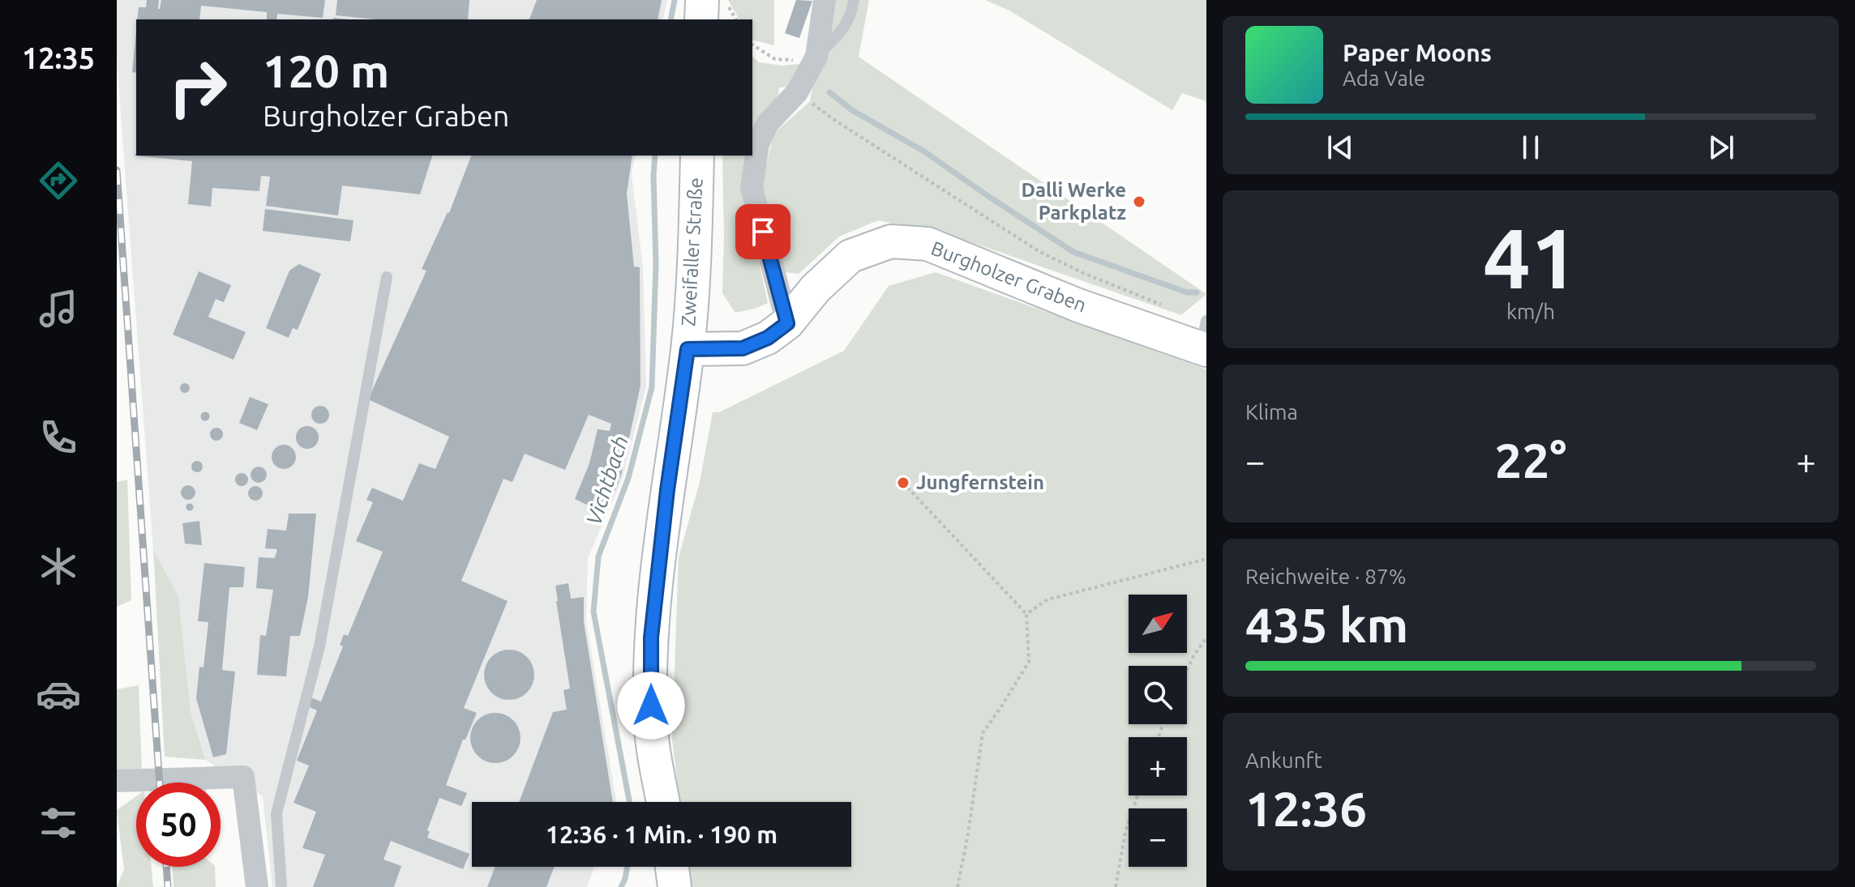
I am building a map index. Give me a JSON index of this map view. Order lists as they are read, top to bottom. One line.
{"streets":{"main road":["Zweifaller Straße","Burgholzer Graben"]},"crossings":[["Zweifaller Straße","Burgholzer Graben"]],"water":["Vichtbach"],"places":["Dalli Werke Parkplatz","Jungfernstein"],"north":"top right","page":{"tabs":"12:35","turn":["120 m","Burgholzer Graben"],"song":["Paper Moons","Ada Vale"],"tile":[["41","km/h"],"Klima",["Reichweite · 87%","435 km"],["Ankunft","12:36"]],"heat":["−","22°","+"],"map_buttons":["+","−"],"limit":"50","trip":"12:36 · 1 Min. · 190 m"}}
